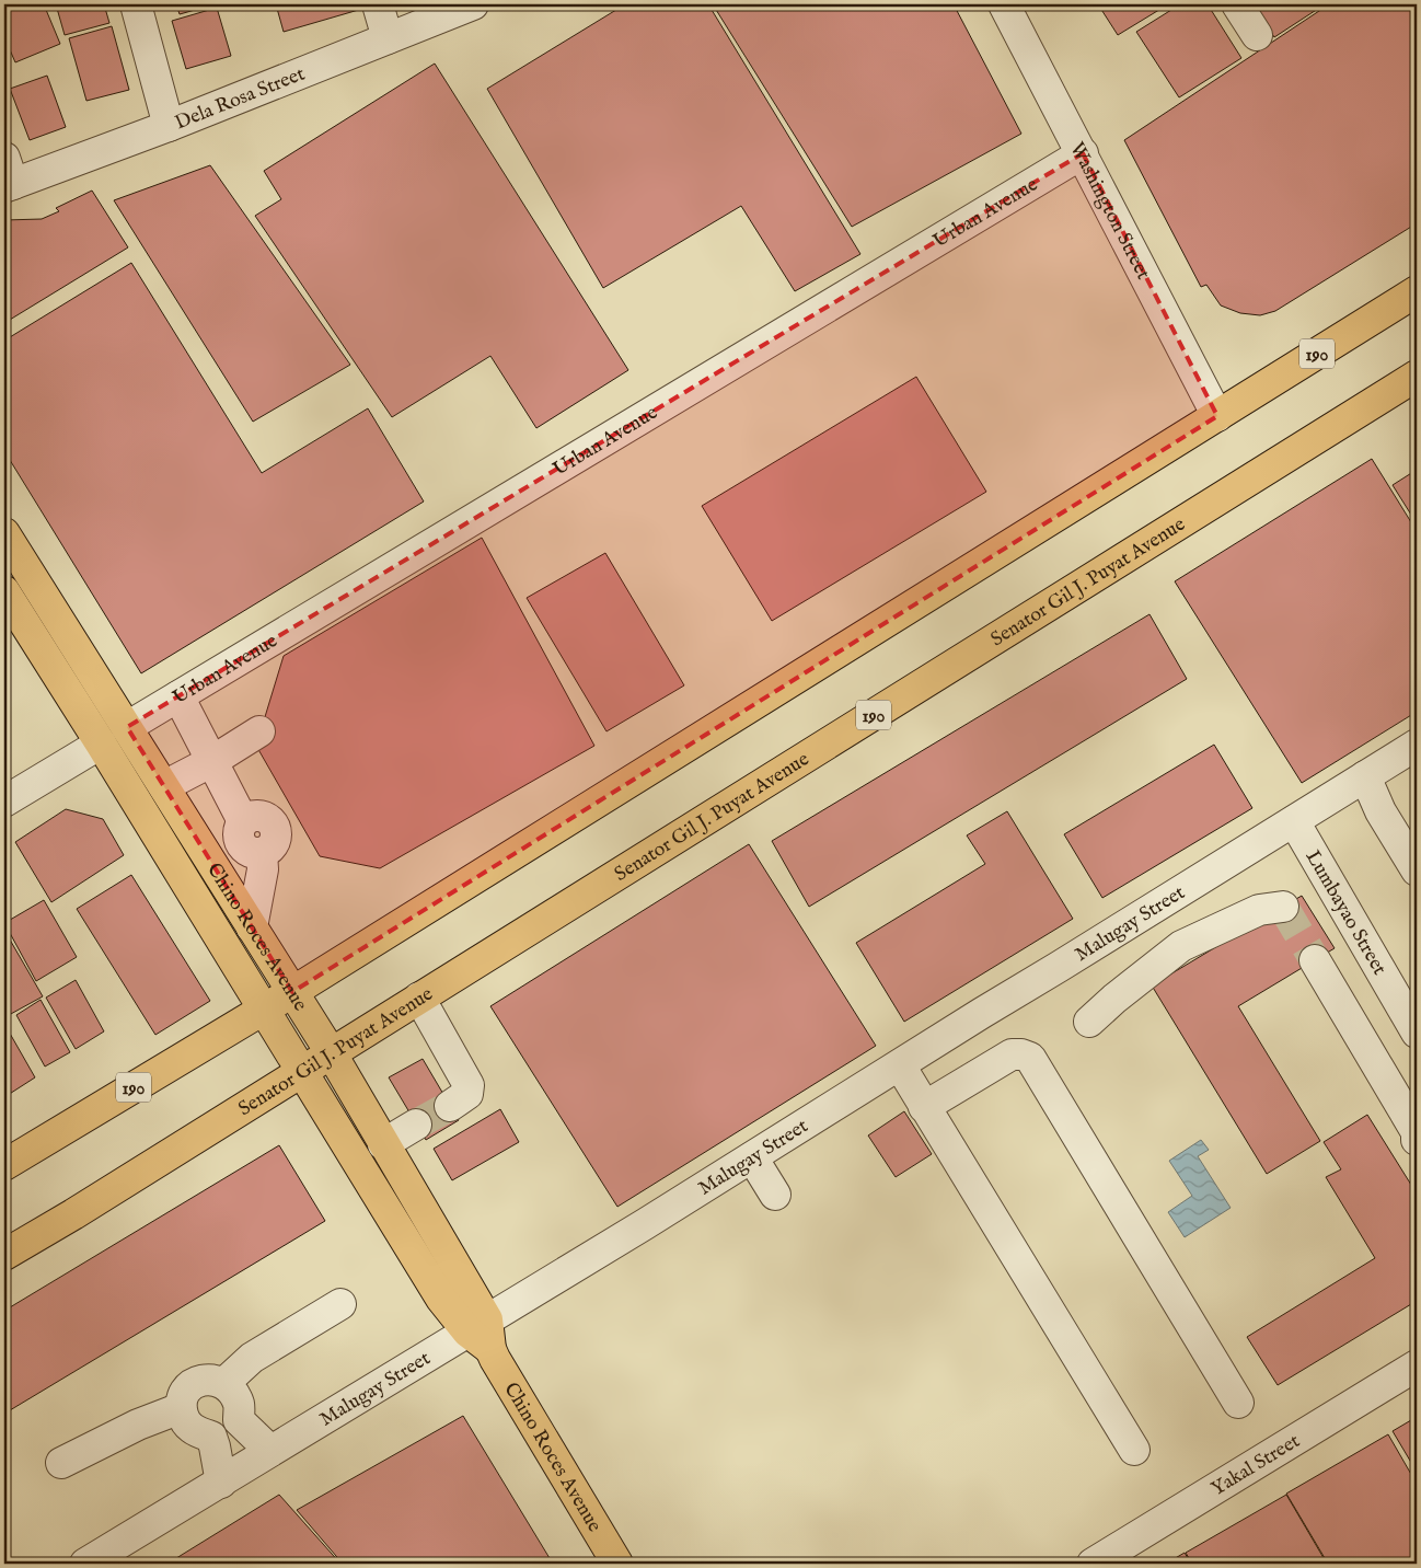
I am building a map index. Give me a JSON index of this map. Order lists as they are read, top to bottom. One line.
{"streets":{"main road":["190","Senator Gil J. Puyat Avenue","Chino Roces Avenue"],"street":["Dela Rosa Street","Washington Street","Urban Avenue","Lumbayao Street","Malugay Street","Yakal Street"]},"crossings":[["Washington Street","Urban Avenue"],["Washington Street","190"],["Urban Avenue","Chino Roces Avenue"],["190","Chino Roces Avenue"],["Senator Gil J. Puyat Avenue","Chino Roces Avenue"],["Lumbayao Street","Malugay Street"],["Malugay Street","Chino Roces Avenue"]]}
